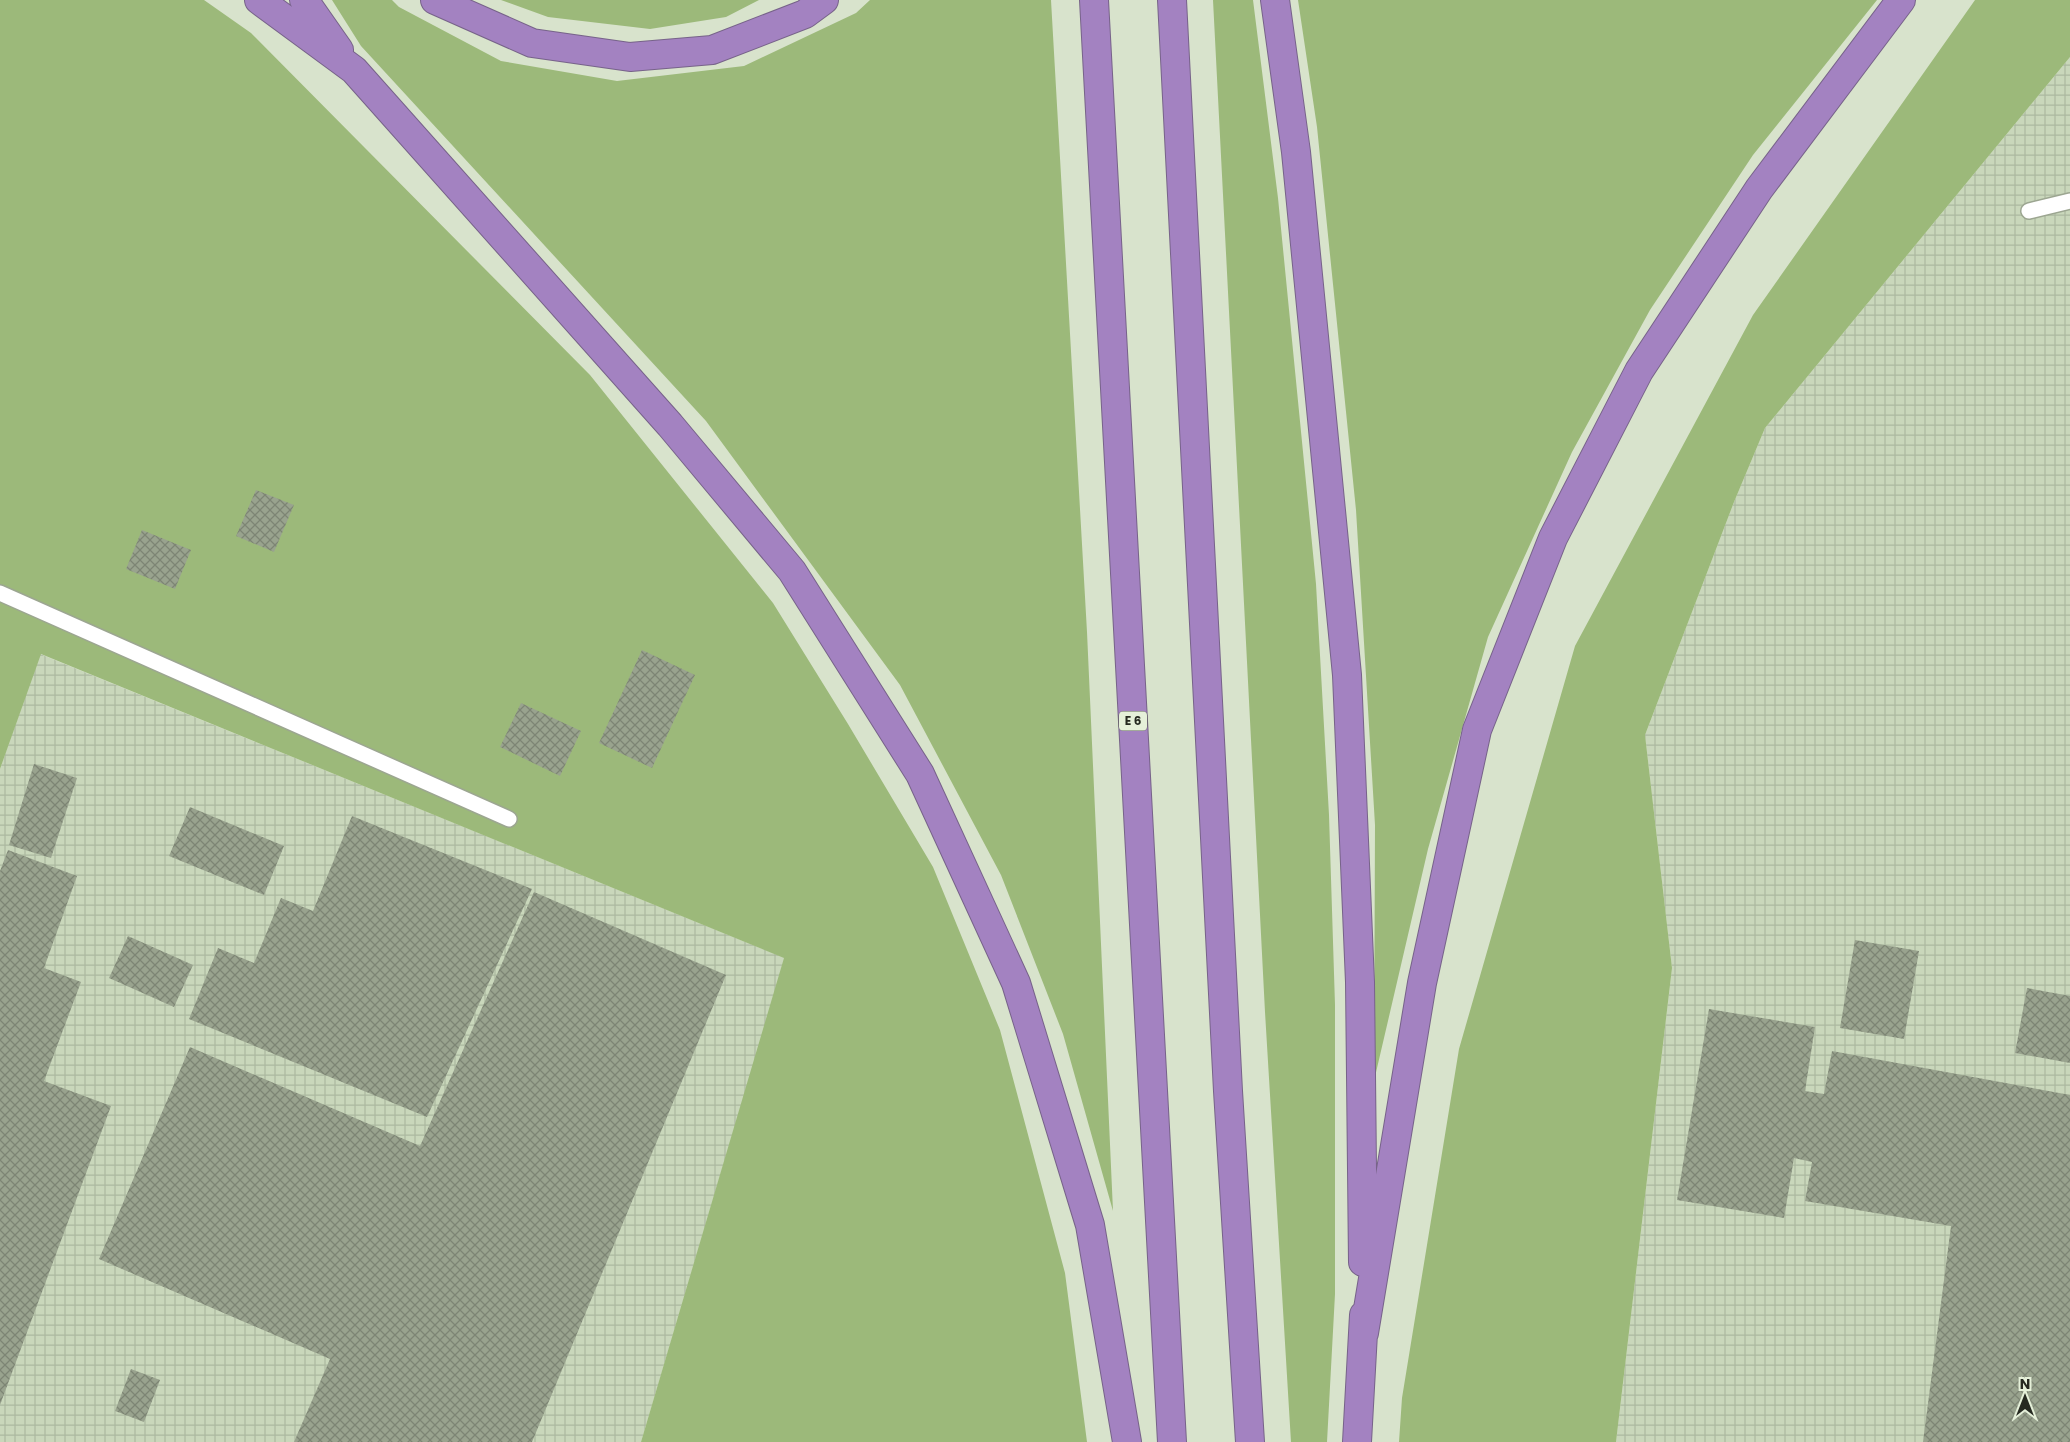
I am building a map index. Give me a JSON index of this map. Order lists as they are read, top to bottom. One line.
{"streets":{"highway":["E 6"]},"north":"top"}
